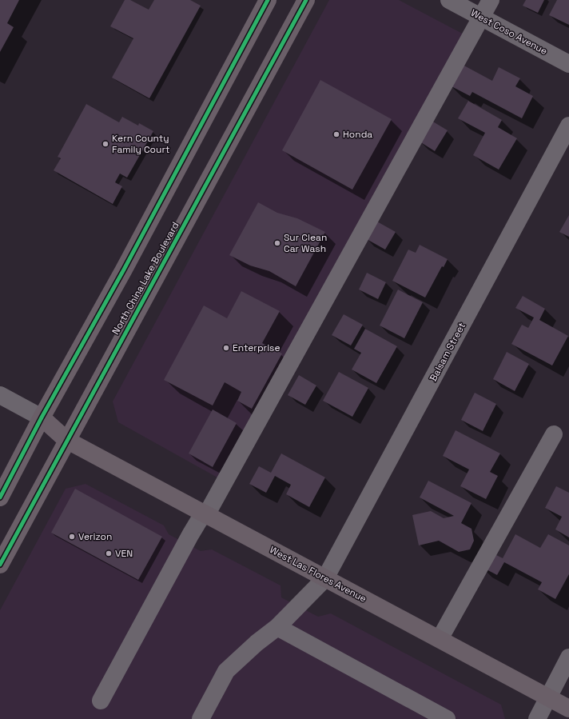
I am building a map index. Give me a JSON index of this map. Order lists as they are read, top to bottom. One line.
{"streets":{"main road":["North China Lake Boulevard","West Las Flores Avenue"],"street":["West Coso Avenue","Balsam Street"]},"crossings":[["North China Lake Boulevard","West Las Flores Avenue"],["Balsam Street","West Las Flores Avenue"]],"places":["Honda","Kern County Family Court","Sur Clean Car Wash","Enterprise","Verizon","VEN"]}
